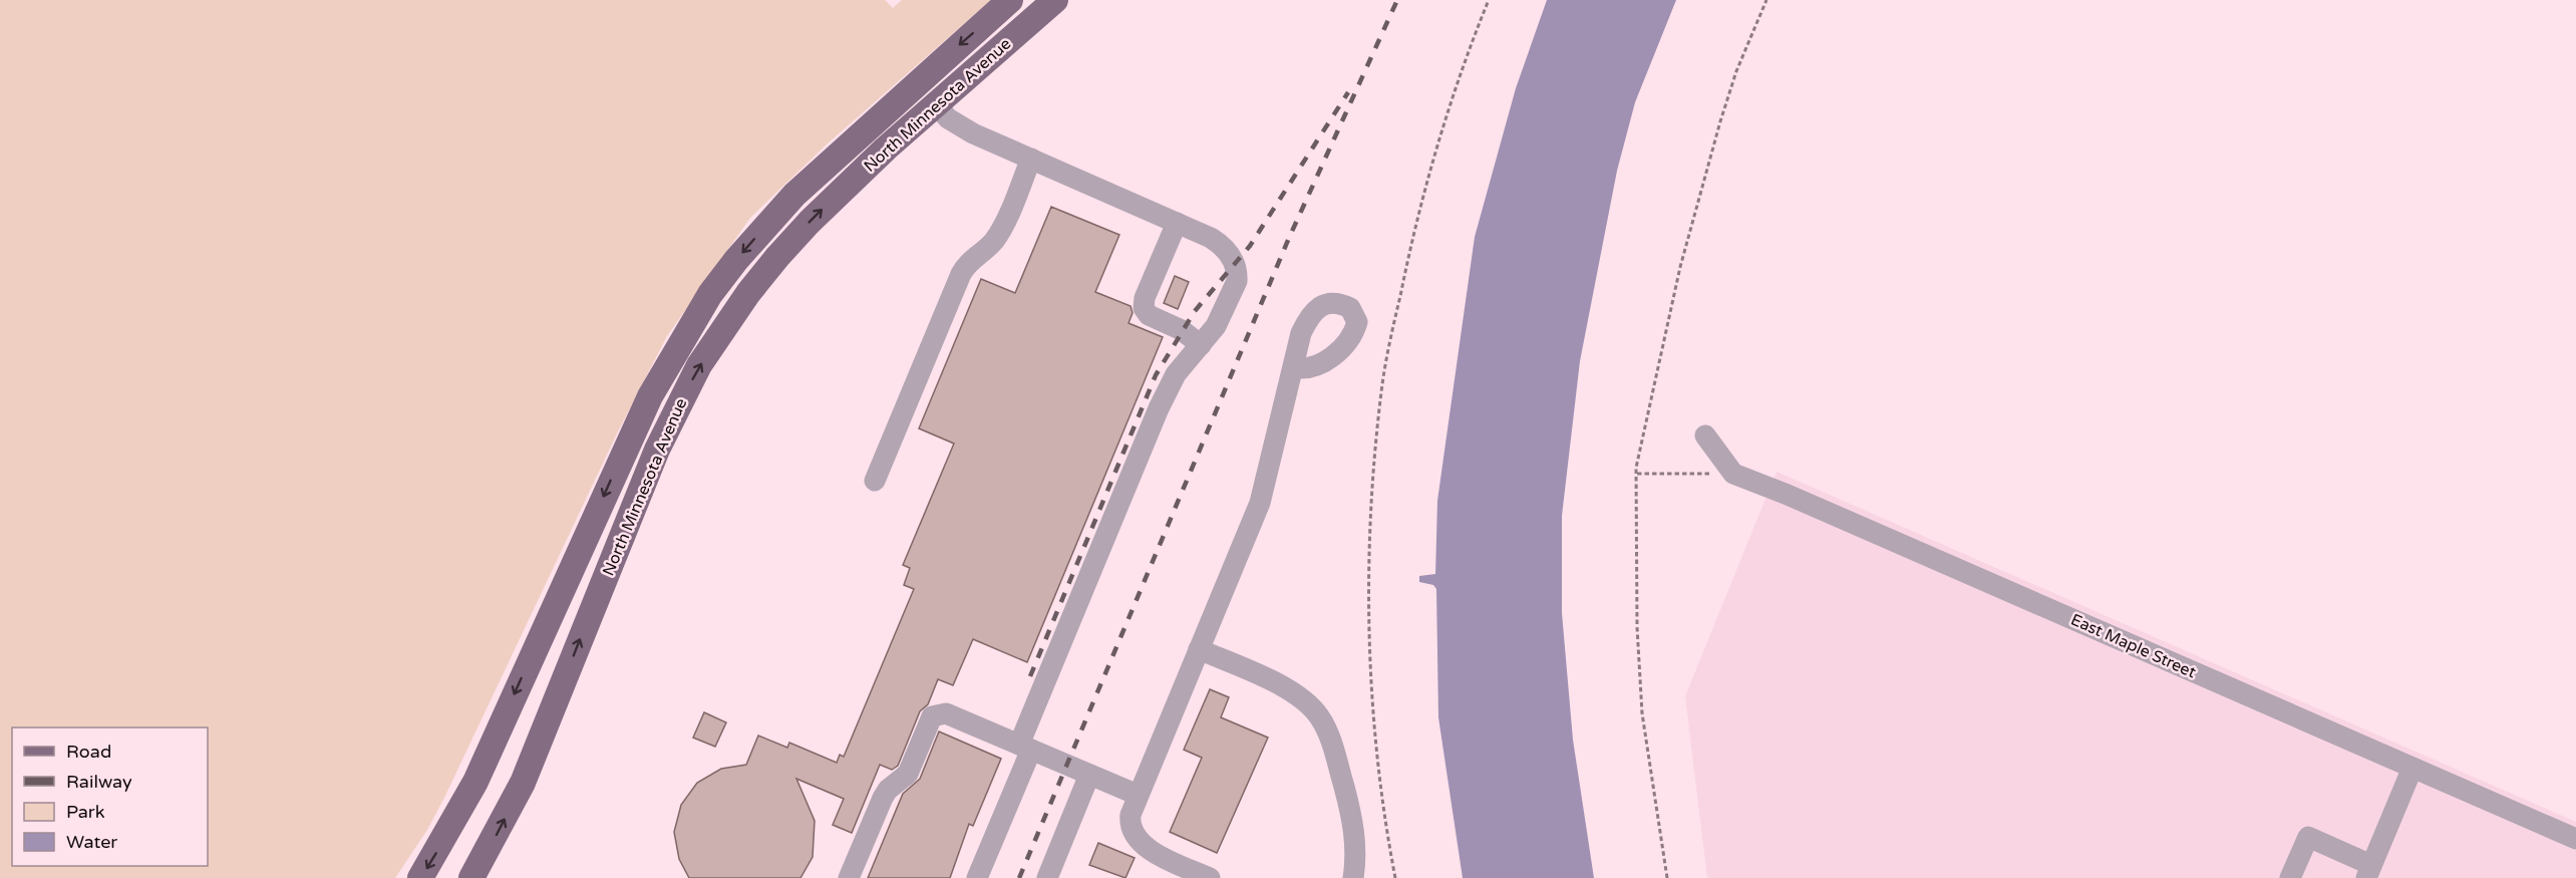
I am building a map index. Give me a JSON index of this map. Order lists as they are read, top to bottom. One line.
{"streets":{"main road":["North Minnesota Avenue"],"street":["East Maple Street"]},"legend":["Road","Railway","Park","Water"]}
